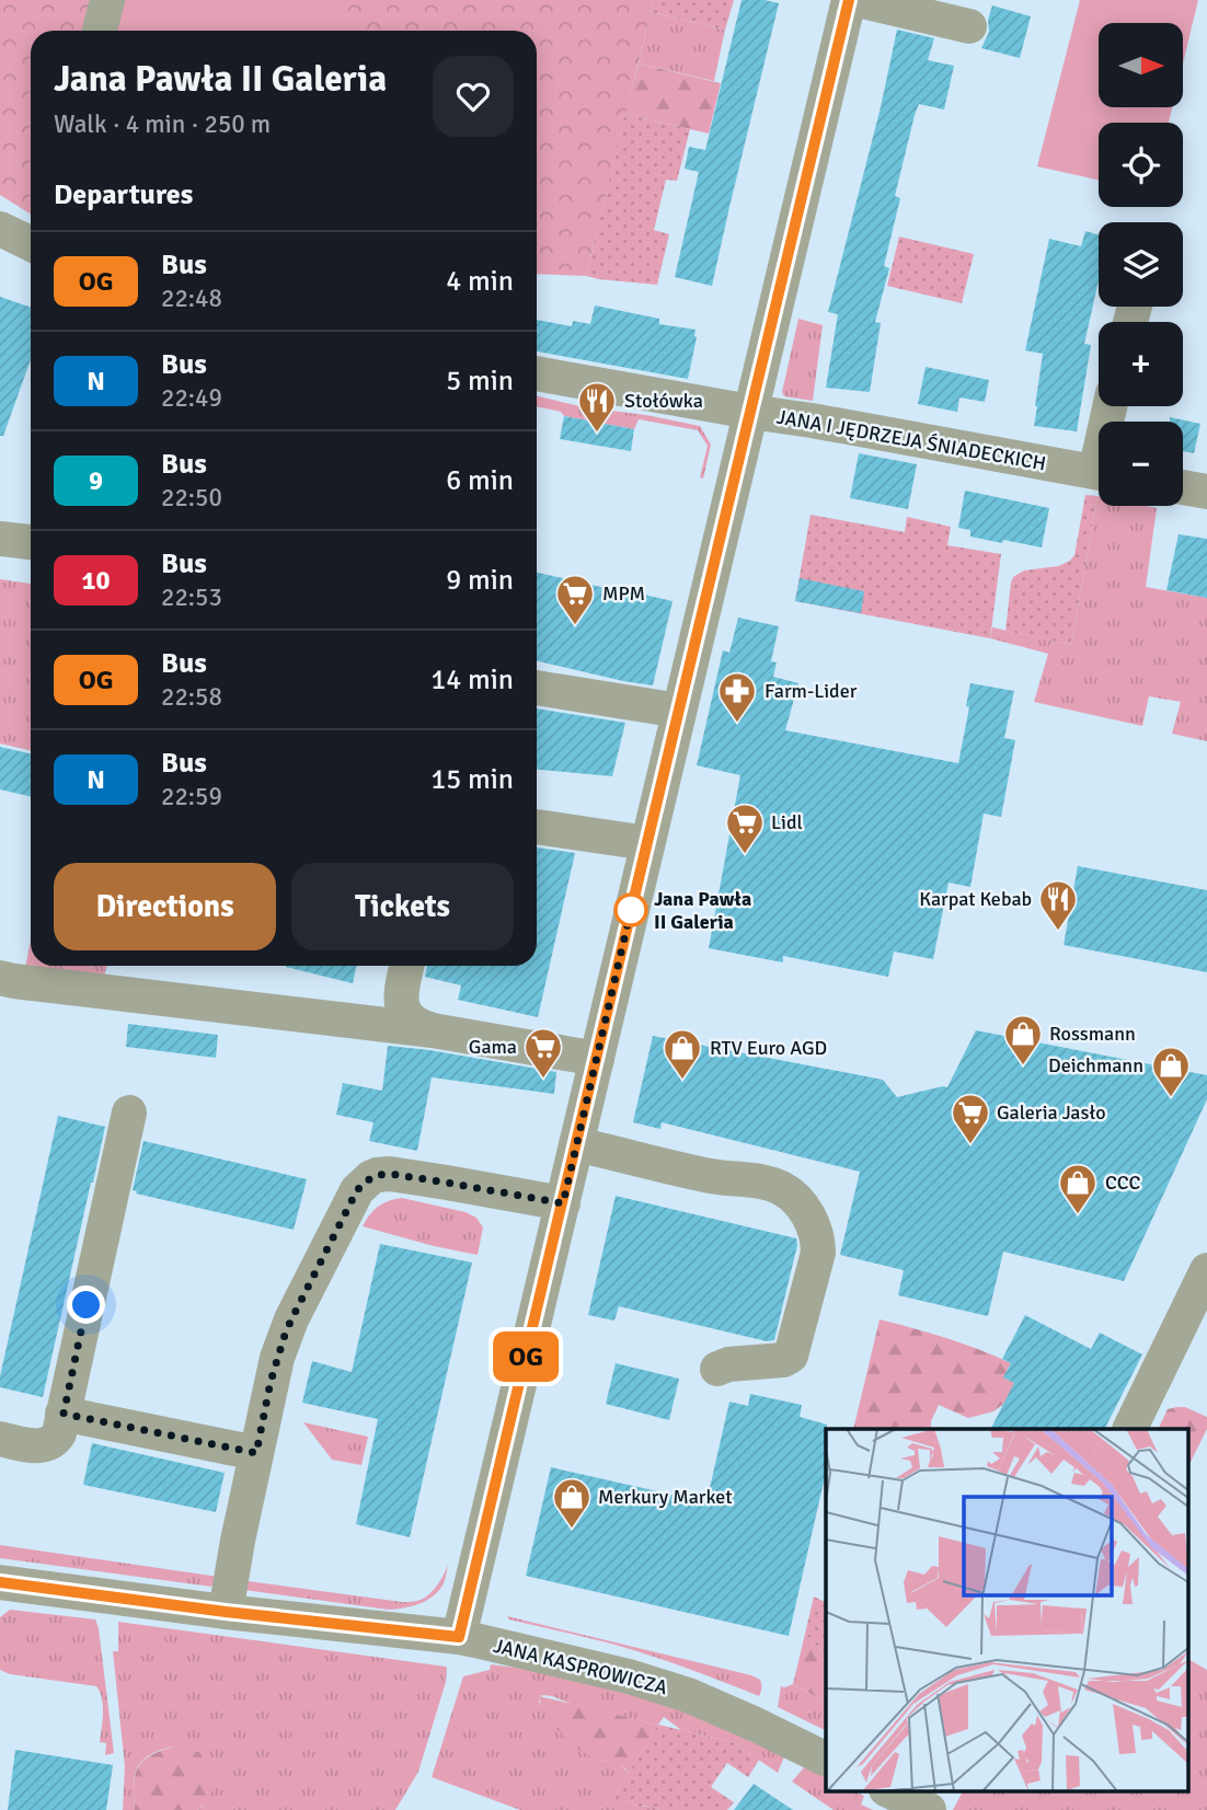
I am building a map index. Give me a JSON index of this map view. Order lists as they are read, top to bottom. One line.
{"streets":{"street":["JANA I JĘDRZEJA ŚNIADECKICH","JANA KASPROWICZA"]},"places":{"restaurant":["Stołówka","Karpat Kebab"],"supermarket":["MPM","Lidl","Gama","Galeria Jasło"],"pharmacy":["Farm-Lider"],"other":["Jana Pawła II Galeria"],"shop":["Rossmann","RTV Euro AGD","Deichmann","CCC","Merkury Market"]},"lines":["bus line OG"],"north":"right","page":{"on_map":"OG","map_buttons":["+","−"],"heading":[["Jana Pawła II Galeria","Walk · 4 min · 250 m"],"Departures"],"list":[{"mark":"OG","name":"Bus","note":"22:48","value":"4 min"},{"mark":"N","name":"Bus","note":"22:49","value":"5 min"},{"mark":"9","name":"Bus","note":"22:50","value":"6 min"},{"mark":"10","name":"Bus","note":"22:53","value":"9 min"},{"mark":"OG","name":"Bus","note":"22:58","value":"14 min"},{"mark":"N","name":"Bus","note":"22:59","value":"15 min"}],"buttons":["Directions","Tickets"]}}
